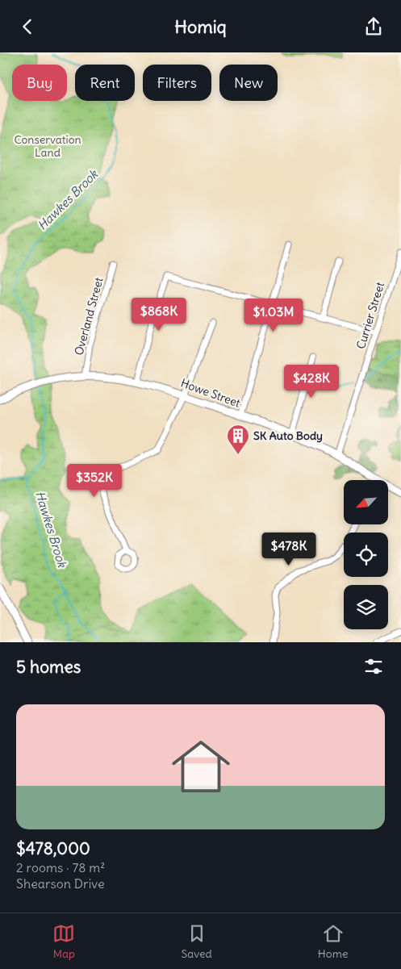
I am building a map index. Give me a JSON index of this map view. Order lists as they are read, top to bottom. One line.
{"streets":{"street":["Currier Street","Overland Street","Howe Street"]},"crossings":[["Currier Street","Howe Street"],["Overland Street","Howe Street"]],"water":["Hawkes Brook"],"parks":["Conservation Land"],"places":{"building":["SK Auto Body"]},"north":"bottom left","page":{"header":"Homiq","chip":["Buy","Rent","Filters","New"],"price":["$868K","$1.03M","$428K","$352K","$478K"],"heading":"5 homes","list":[{"name":"$478,000","note":"2 rooms · 78 m² · Shearson Drive"}],"tabs":["Map","Saved","Home"]}}
